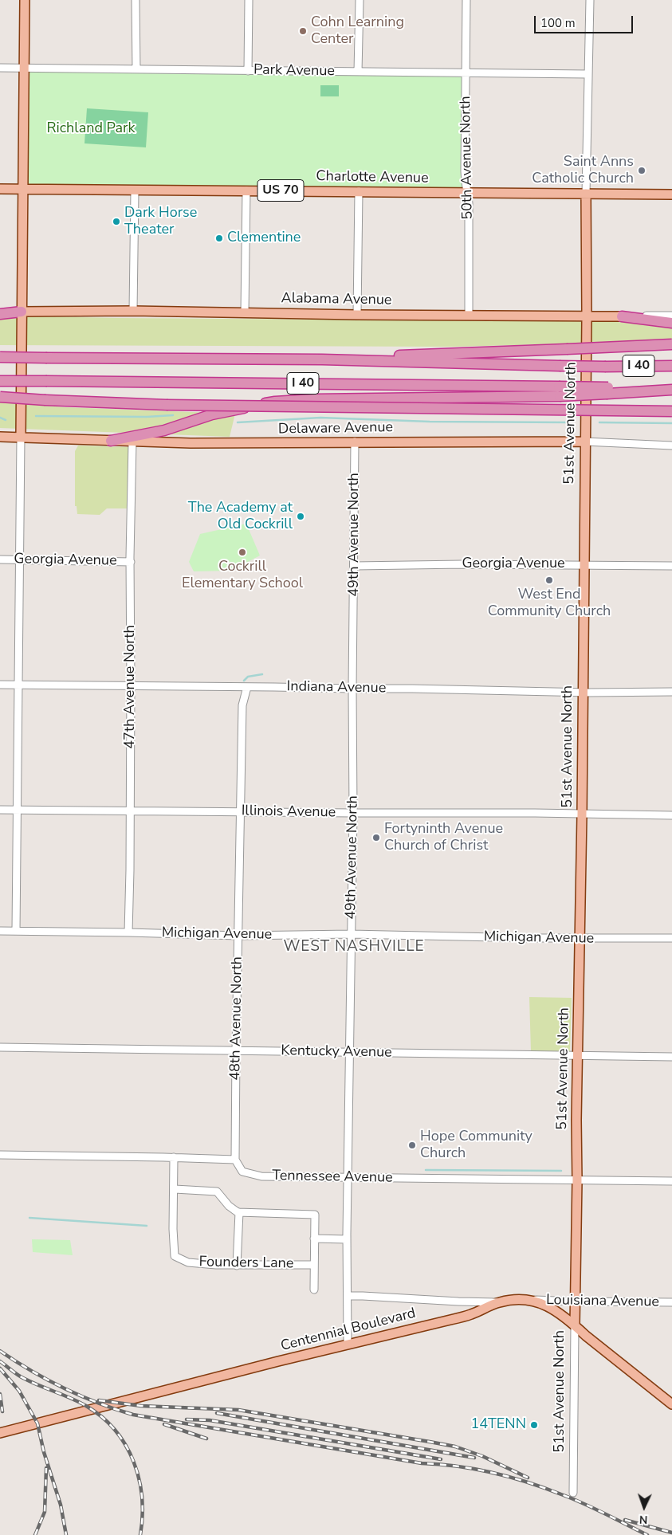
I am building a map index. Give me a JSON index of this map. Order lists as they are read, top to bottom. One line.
{"streets":{"highway":["I 40"],"main road":["Charlotte Avenue","US 70","Alabama Avenue","51st Avenue North","Delaware Avenue","Centennial Boulevard"],"street":["Park Avenue","50th Avenue North","49th Avenue North","Georgia Avenue","47th Avenue North","Indiana Avenue","Illinois Avenue","Michigan Avenue","48th Avenue North","Kentucky Avenue","Tennessee Avenue","Founders Lane","Louisiana Avenue"]},"crossings":[["Park Avenue","50th Avenue North"],["Park Avenue","51st Avenue North"],["50th Avenue North","Charlotte Avenue"],["50th Avenue North","Alabama Avenue"],["Charlotte Avenue","51st Avenue North"],["Alabama Avenue","51st Avenue North"],["51st Avenue North","Delaware Avenue"],["51st Avenue North","Georgia Avenue"],["51st Avenue North","Indiana Avenue"],["51st Avenue North","Illinois Avenue"],["51st Avenue North","Michigan Avenue"],["51st Avenue North","Kentucky Avenue"],["51st Avenue North","Tennessee Avenue"],["51st Avenue North","Louisiana Avenue"],["51st Avenue North","Centennial Boulevard"],["Delaware Avenue","49th Avenue North"],["Delaware Avenue","47th Avenue North"],["49th Avenue North","Georgia Avenue"],["49th Avenue North","Indiana Avenue"],["49th Avenue North","Illinois Avenue"],["49th Avenue North","Michigan Avenue"],["49th Avenue North","Kentucky Avenue"],["49th Avenue North","Tennessee Avenue"],["49th Avenue North","Centennial Boulevard"],["Georgia Avenue","47th Avenue North"],["47th Avenue North","Indiana Avenue"],["47th Avenue North","Illinois Avenue"],["47th Avenue North","Michigan Avenue"],["Indiana Avenue","48th Avenue North"],["Illinois Avenue","48th Avenue North"],["Michigan Avenue","48th Avenue North"],["48th Avenue North","Kentucky Avenue"],["48th Avenue North","Tennessee Avenue"],["Louisiana Avenue","Centennial Boulevard"]],"districts":["WEST NASHVILLE"],"parks":["Richland Park"],"places":["Cohn Learning Center","Saint Anns Catholic Church","Dark Horse Theater","Clementine","The Academy at Old Cockrill","Cockrill Elementary School","West End Community Church","Fortyninth Avenue Church of Christ","Hope Community Church","14TENN"],"scale_bar":"100 m","north":"bottom"}
